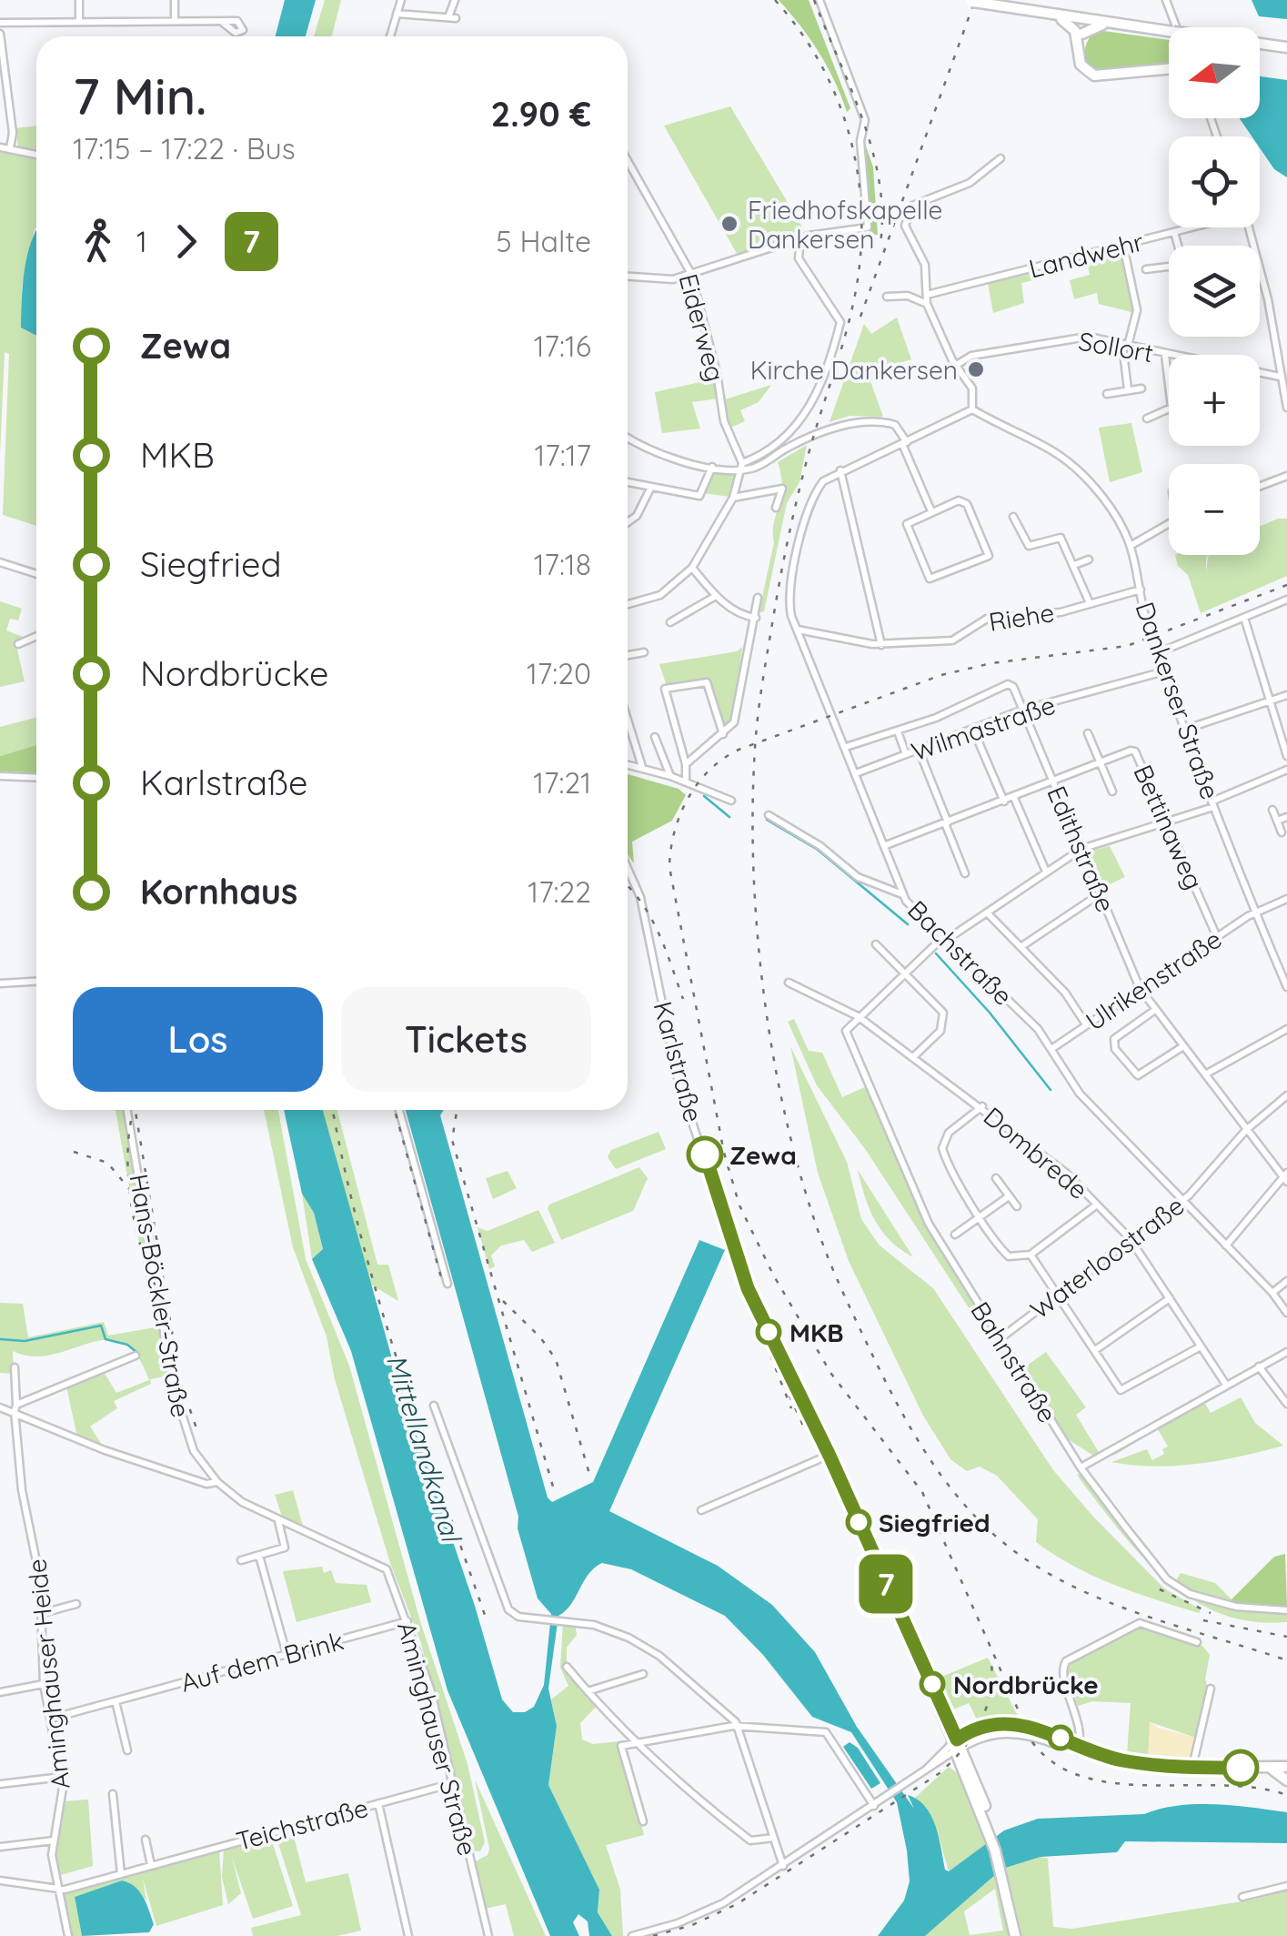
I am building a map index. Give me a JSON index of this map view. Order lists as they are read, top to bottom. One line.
{"streets":{"street":["Landwehr","Eiderweg","Sollort","Riehe","Dankerser Straße","Wilmastraße","Bettinaweg","Edithstraße","Bachstraße","Ulrikenstraße","Karlstraße","Dombrede","Waterloostraße","Hans-Böckler-Straße","Bahnstraße","Auf dem Brink","Aminghauser Heide","Aminghauser Straße","Teichstraße"]},"crossings":[["Riehe","Dankerser Straße"],["Riehe","Bachstraße"],["Dankerser Straße","Wilmastraße"],["Dankerser Straße","Ulrikenstraße"],["Wilmastraße","Edithstraße"],["Wilmastraße","Bachstraße"],["Bettinaweg","Edithstraße"],["Bettinaweg","Bachstraße"],["Bettinaweg","Ulrikenstraße"],["Edithstraße","Ulrikenstraße"],["Edithstraße","Waterloostraße"],["Bachstraße","Ulrikenstraße"],["Bachstraße","Waterloostraße"],["Dombrede","Waterloostraße"],["Dombrede","Bahnstraße"],["Waterloostraße","Bahnstraße"],["Hans-Böckler-Straße","Aminghauser Straße"],["Auf dem Brink","Aminghauser Heide"],["Auf dem Brink","Aminghauser Straße"],["Aminghauser Heide","Aminghauser Straße"],["Aminghauser Heide","Teichstraße"],["Aminghauser Straße","Teichstraße"]],"water":["Mittellandkanal"],"places":["Friedhofskapelle Dankersen","Kirche Dankersen","Zewa","MKB","Siegfried","Nordbrücke"],"lines":["bus line 7"],"north":"left","page":{"on_map":"7","map_buttons":["+","−"],"heading":["7 Min.","17:15 – 17:22 · Bus","2.90 €"],"legs":["1","7","5 Halte"],"list":[{"name":"Zewa","value":"17:16"},{"name":"MKB","value":"17:17"},{"name":"Siegfried","value":"17:18"},{"name":"Nordbrücke","value":"17:20"},{"name":"Karlstraße","value":"17:21"},{"name":"Kornhaus","value":"17:22"}],"buttons":["Los","Tickets"]}}
